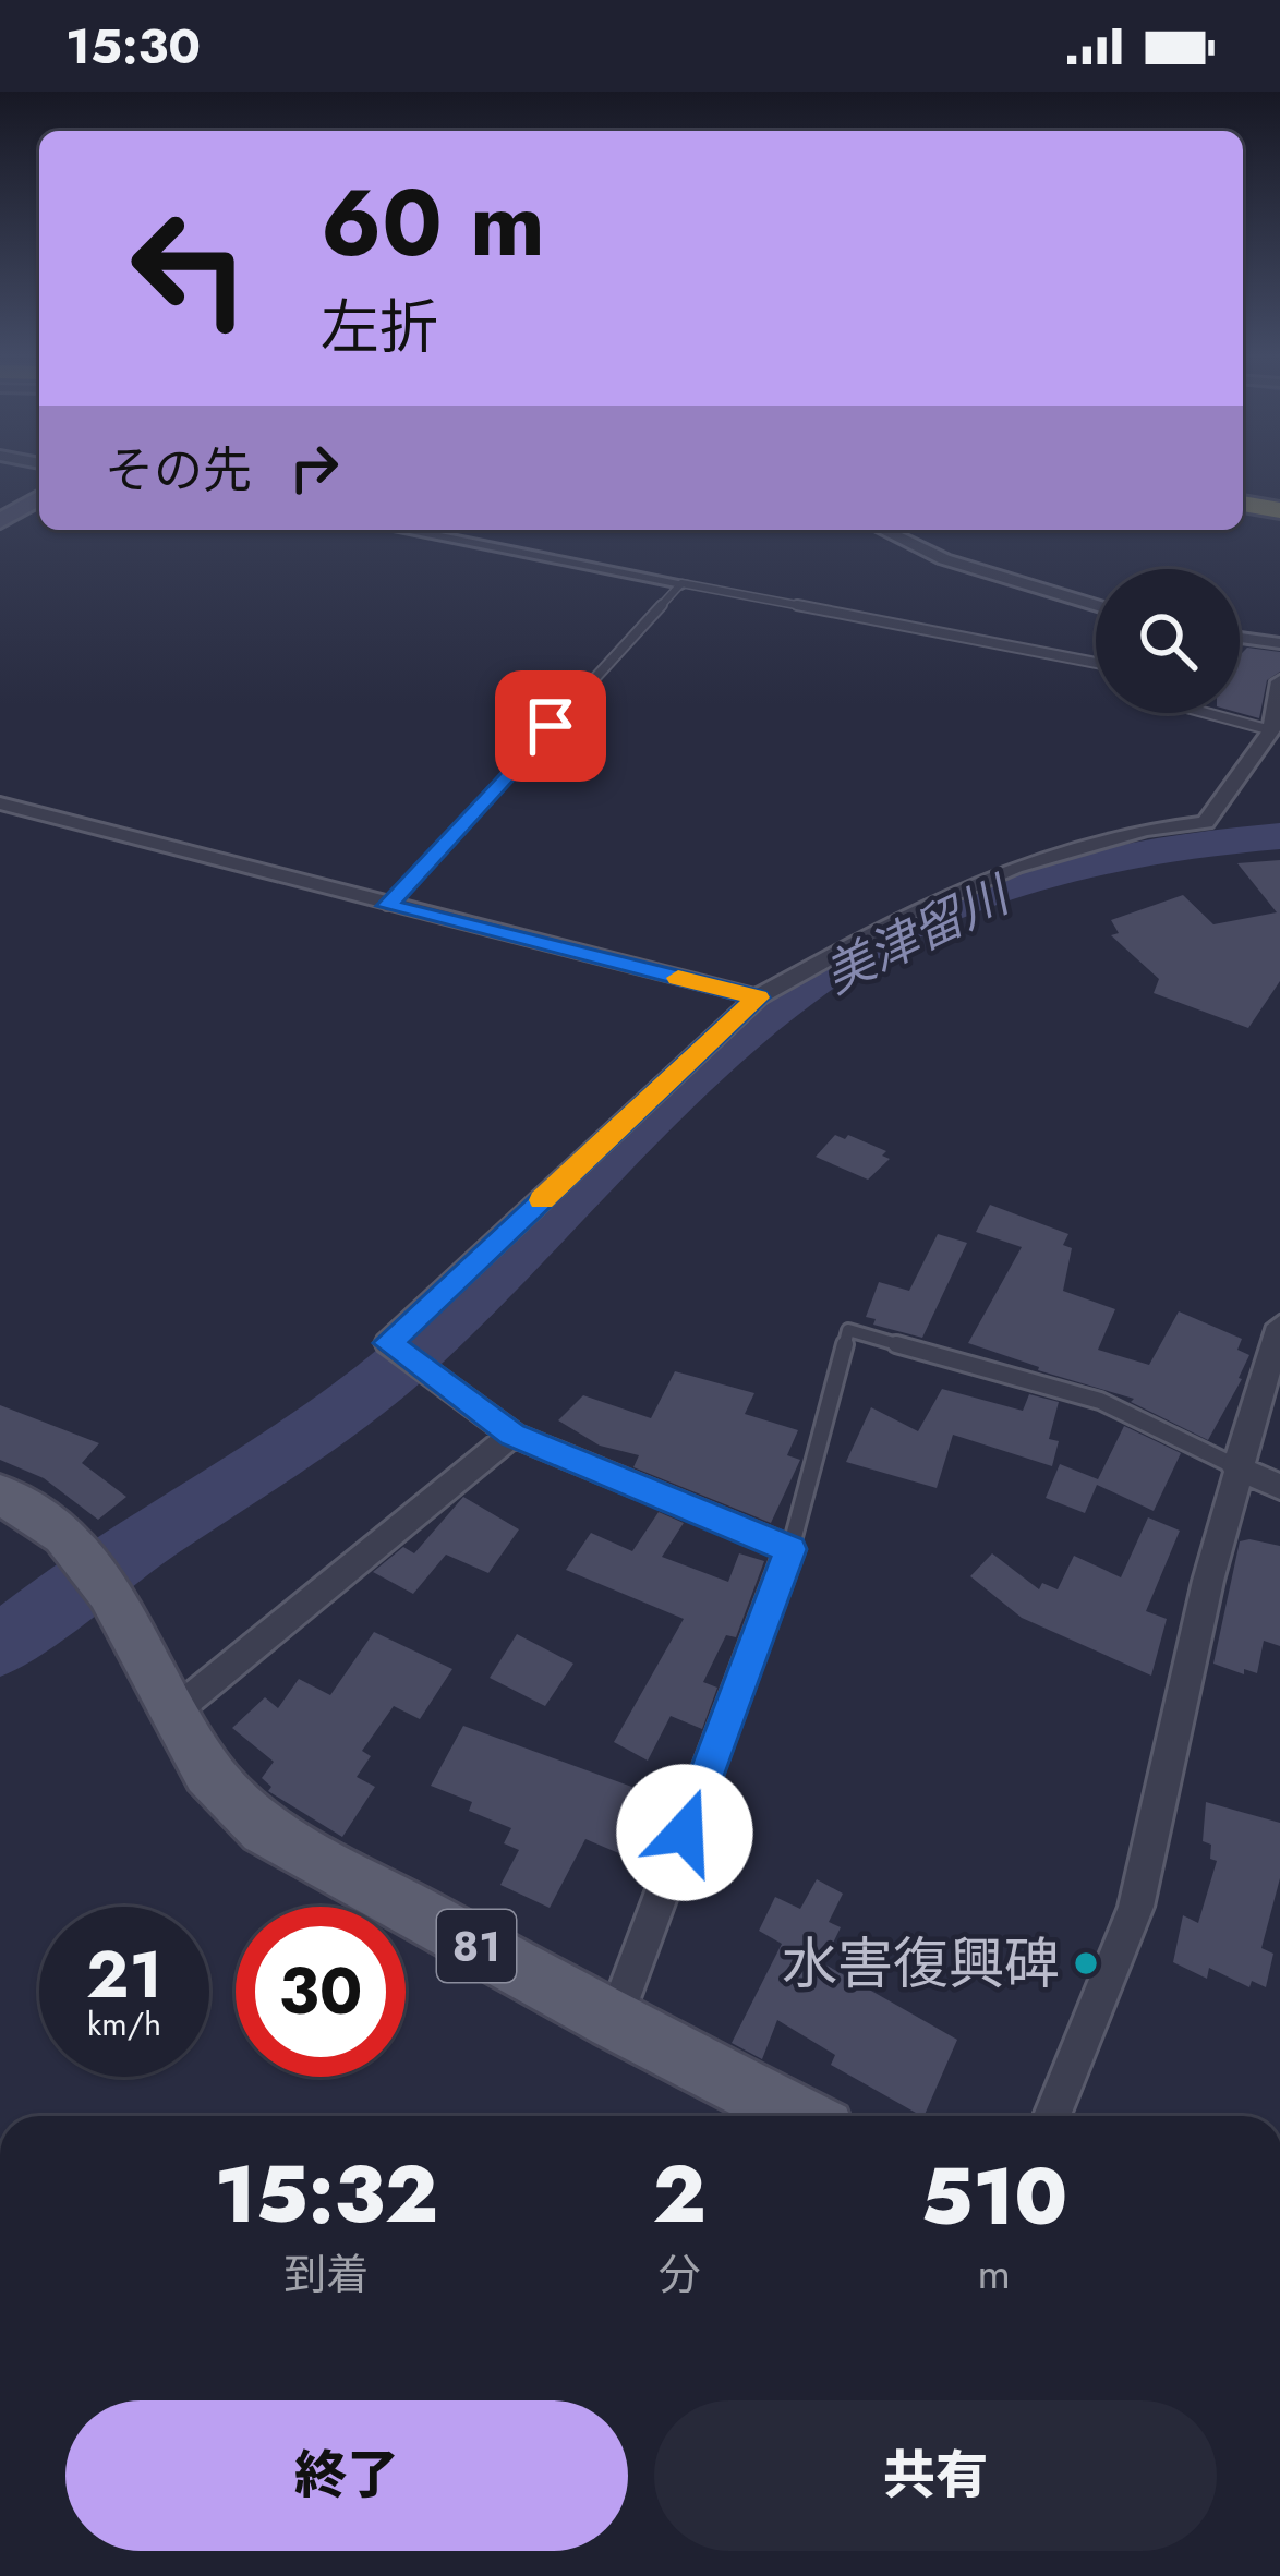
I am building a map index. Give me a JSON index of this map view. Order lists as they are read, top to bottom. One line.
{"streets":{"main road":["81"]},"water":["美津留川"],"places":["水害復興碑"],"page":{"status":"15:30","turn":["60 m","左折"],"then":"その先","speed":"21 km/h","limit":"30","eta":["15:32","到着","2","分","510","m"],"buttons":["終了","共有"]}}
